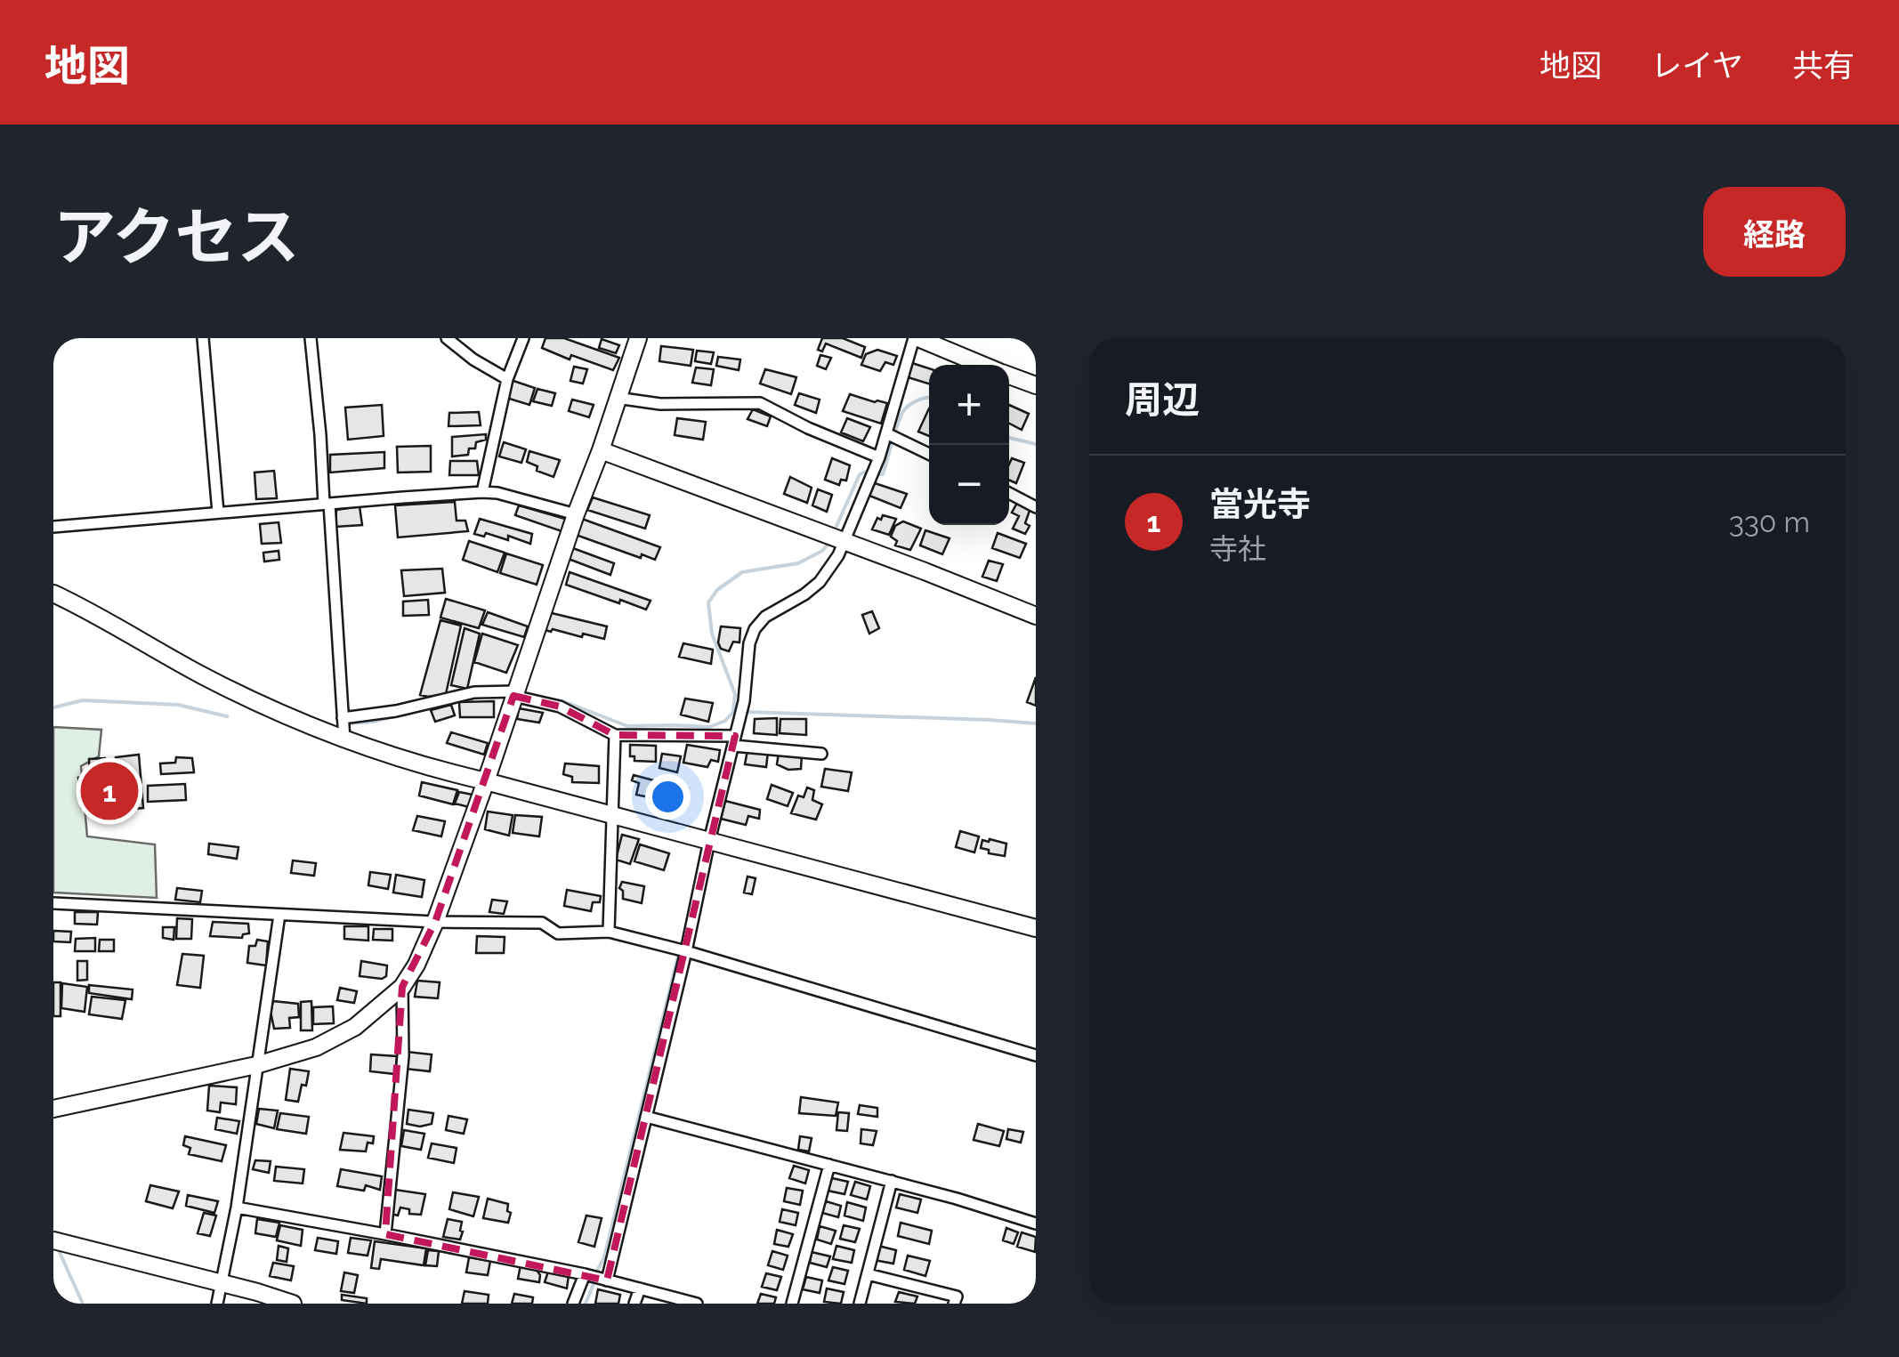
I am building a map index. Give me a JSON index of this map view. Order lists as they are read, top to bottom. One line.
{"page":{"header":"地図","nav":["地図","レイヤ","共有"],"title":"アクセス","buttons":"経路","heading":"周辺","map_buttons":["+","−"],"list":[{"mark":"1","name":"當光寺","note":"寺社","value":"330 m"}],"pins":"1"}}
